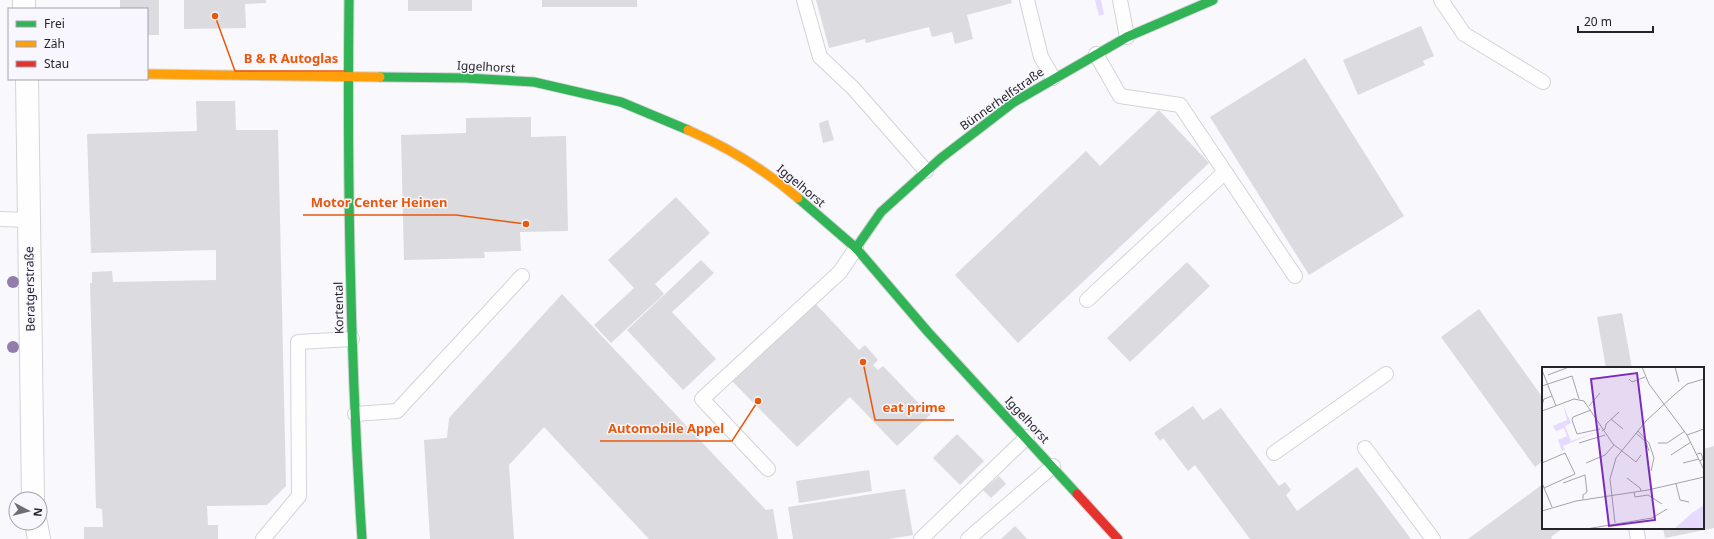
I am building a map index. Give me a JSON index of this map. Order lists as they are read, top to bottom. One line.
{"streets":{"street":["Iggelhorst","Bünnerhelfstraße","Beratgerstraße","Kortental"]},"crossings":[["Iggelhorst","Bünnerhelfstraße"],["Iggelhorst","Kortental"]],"places":["B & R Autoglas","Motor Center Heinen","eat prime","Automobile Appel"],"legend":["Frei","Zäh","Stau"],"scale_bar":"20 m","north":"right"}
